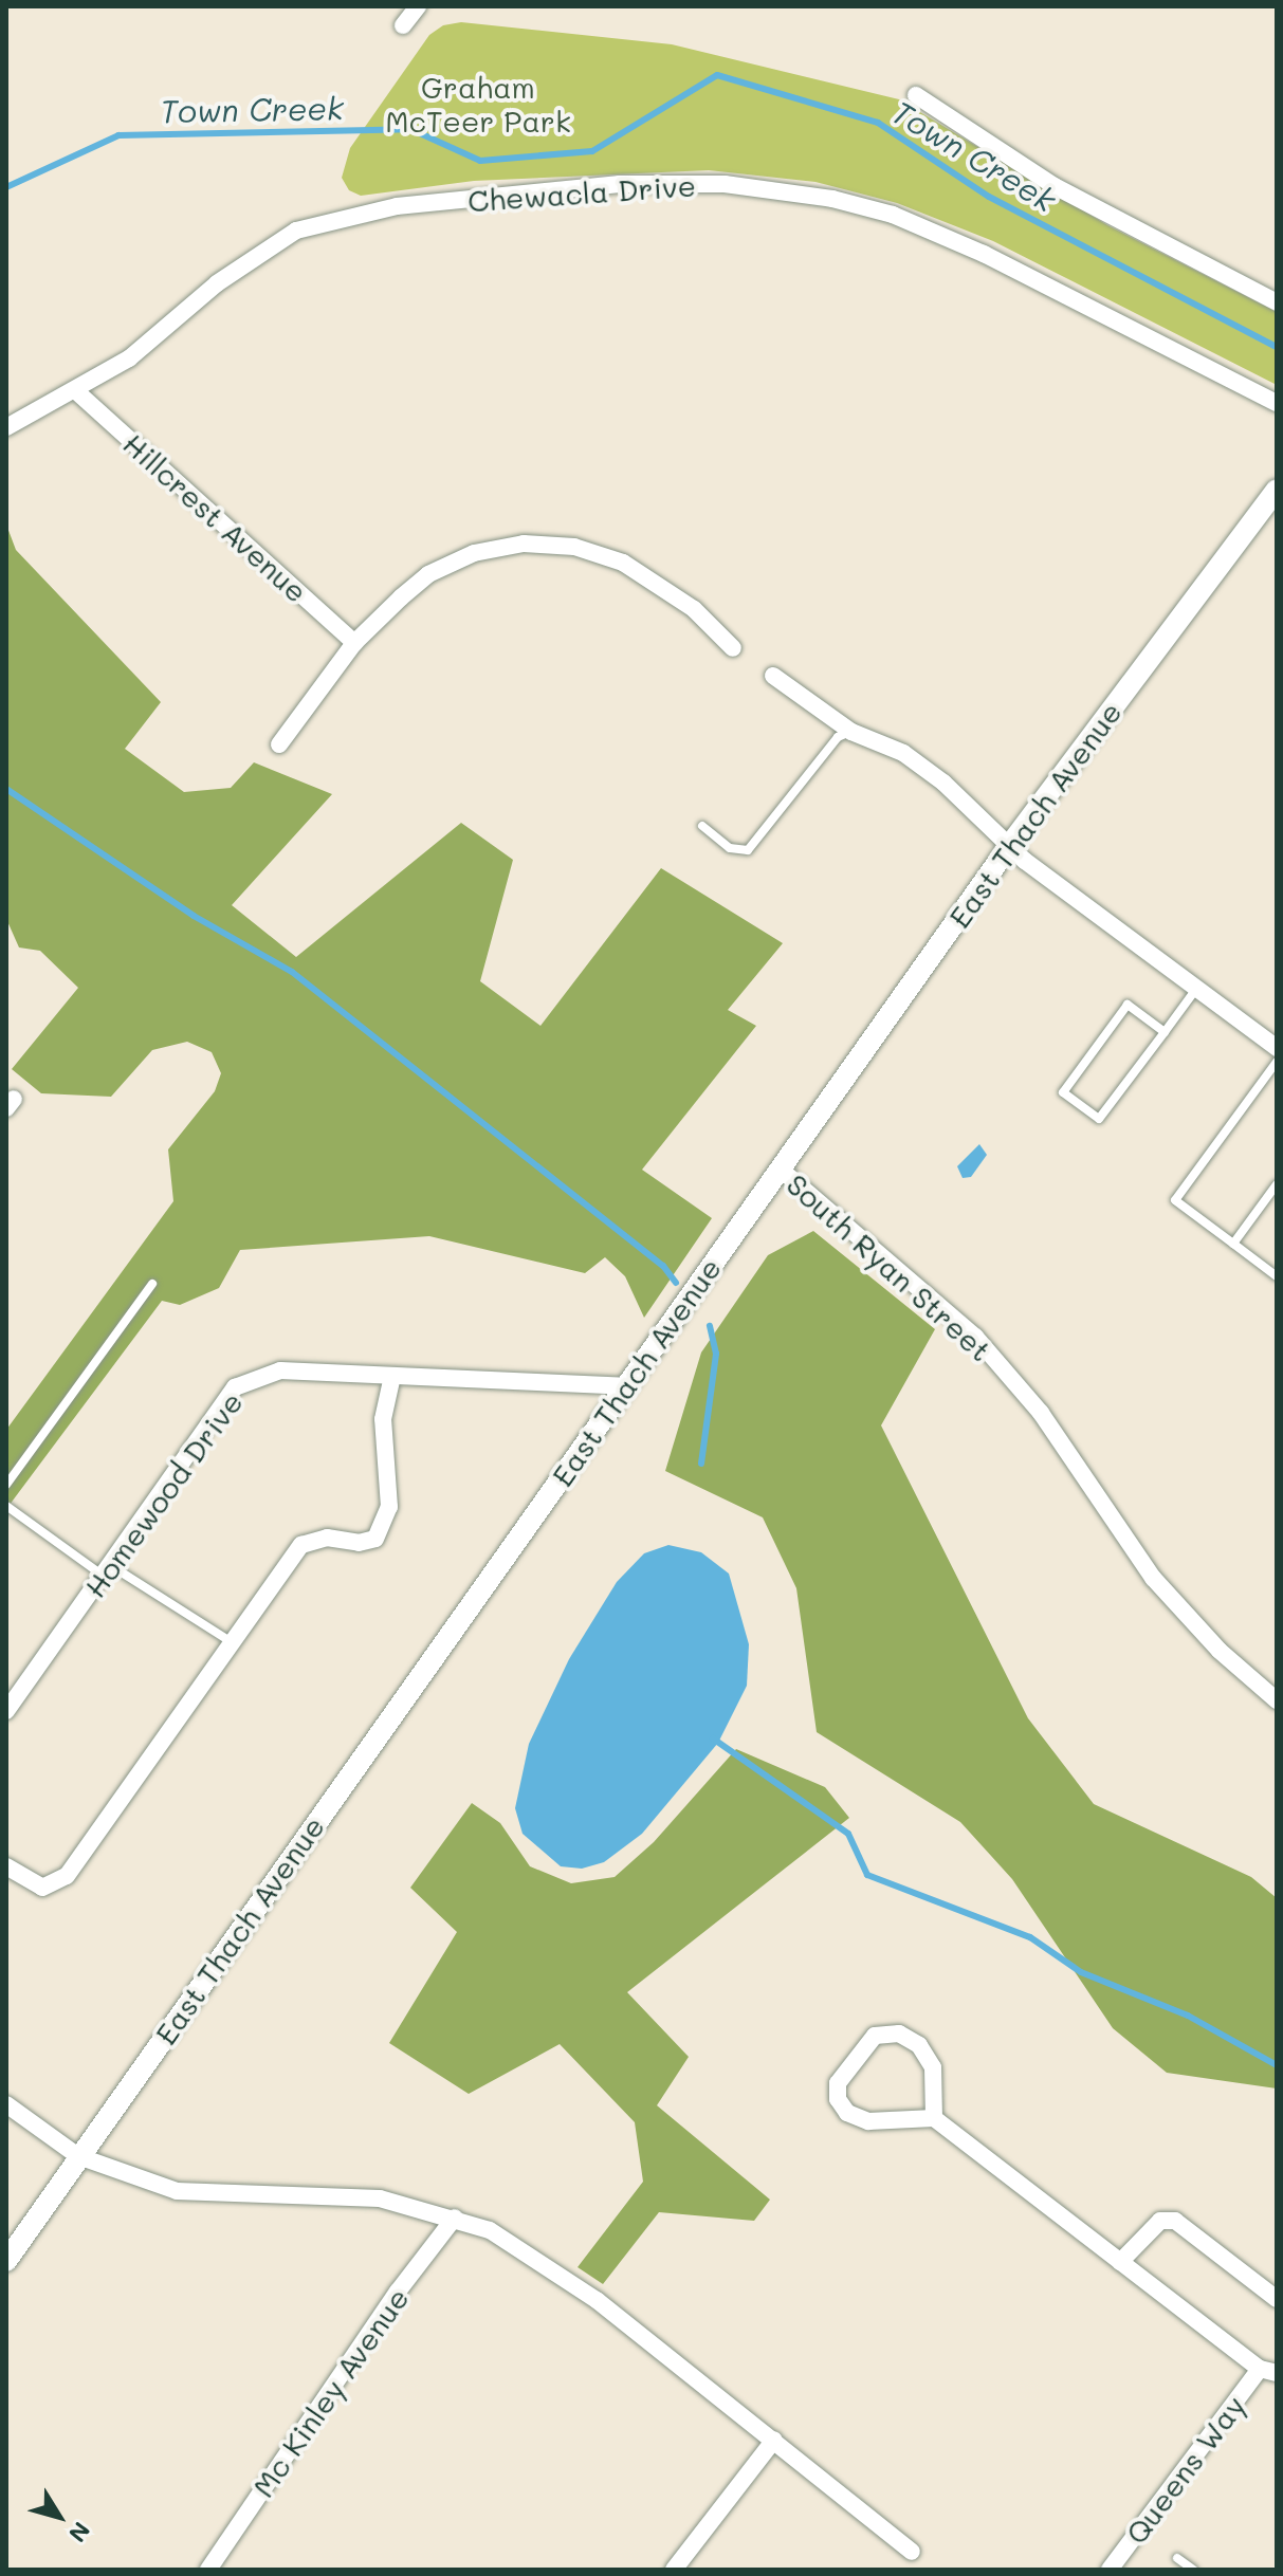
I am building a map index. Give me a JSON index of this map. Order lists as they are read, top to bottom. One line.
{"streets":{"street":["Chewacla Drive","Hillcrest Avenue","East Thach Avenue","South Ryan Street","Homewood Drive","Mc Kinley Avenue","Queens Way"]},"crossings":[["Chewacla Drive","Hillcrest Avenue"],["East Thach Avenue","South Ryan Street"],["East Thach Avenue","Homewood Drive"]],"water":["Town Creek"],"parks":["Graham McTeer Park"],"north":"bottom right"}
